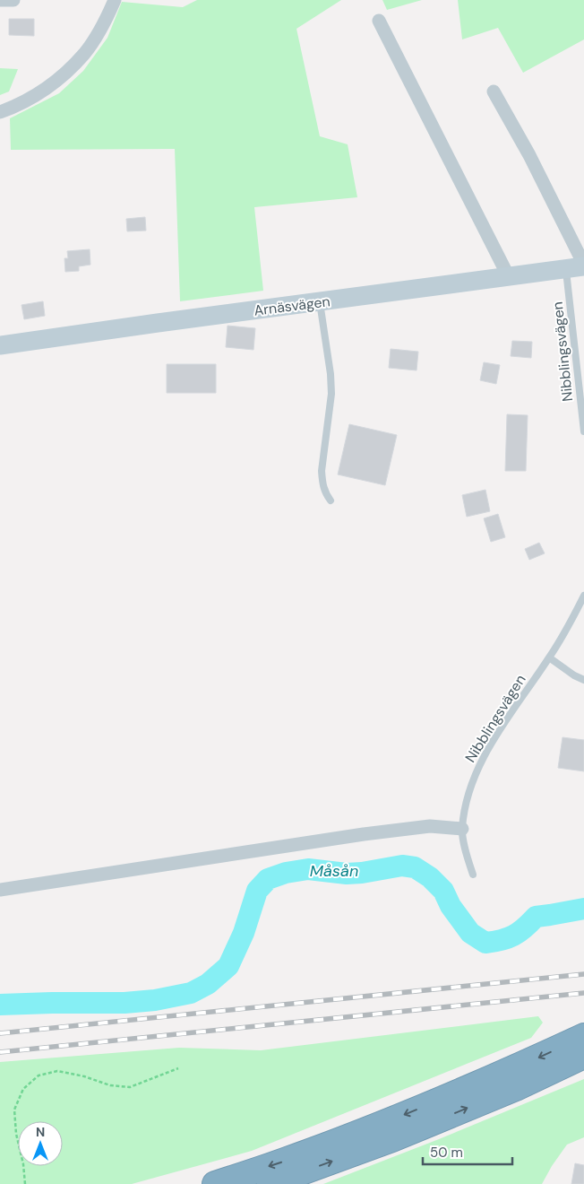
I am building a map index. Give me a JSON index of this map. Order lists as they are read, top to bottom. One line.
{"streets":{"street":["Arnäsvägen"],"lane":["Nibblingsvägen"]},"crossings":[["Arnäsvägen","Nibblingsvägen"]],"water":["Måsån"],"scale_bar":"50 m","north":"top"}
